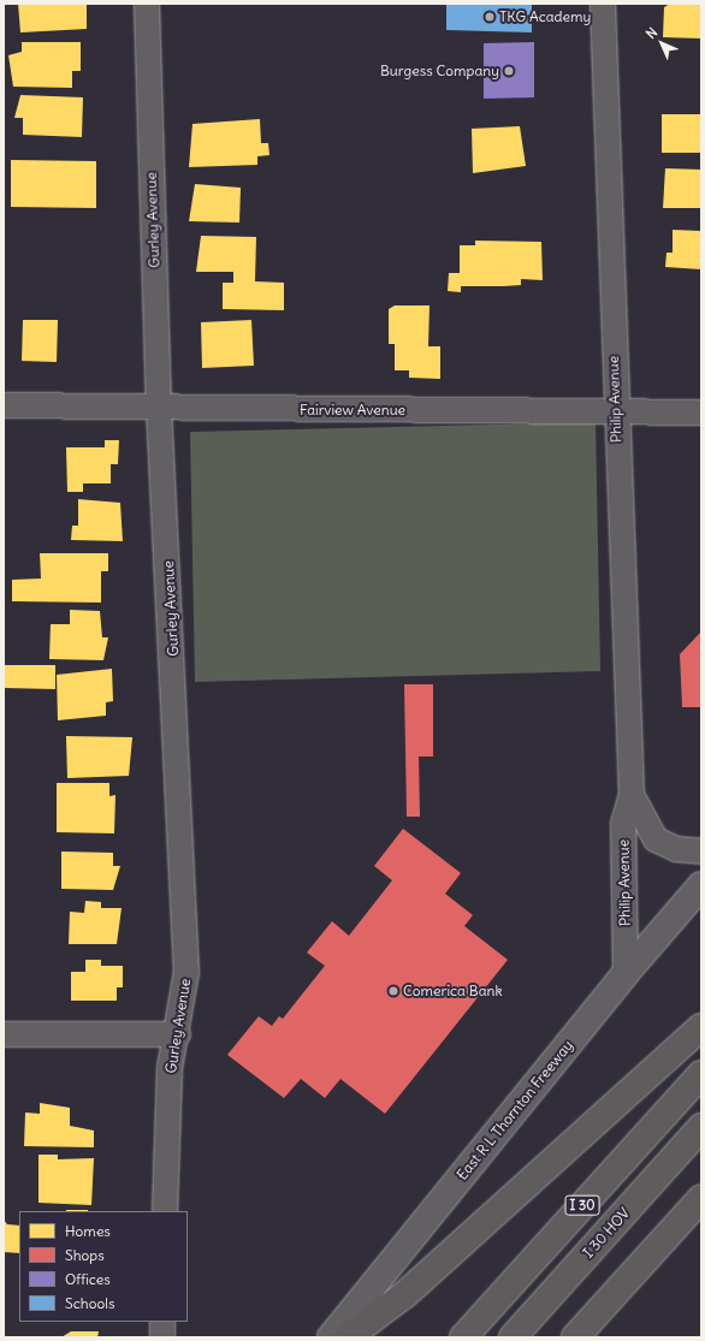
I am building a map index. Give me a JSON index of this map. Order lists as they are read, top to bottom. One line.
{"streets":{"highway":["I 30","I 30 HOV"],"main road":["East R L Thornton Freeway"],"street":["Gurley Avenue","Philip Avenue","Fairview Avenue"]},"crossings":[["Gurley Avenue","Fairview Avenue"],["Philip Avenue","Fairview Avenue"],["Philip Avenue","East R L Thornton Freeway"]],"places":["TKG Academy","Burgess Company","Comerica Bank"],"legend":["Homes","Shops","Offices","Schools"],"north":"top left"}
